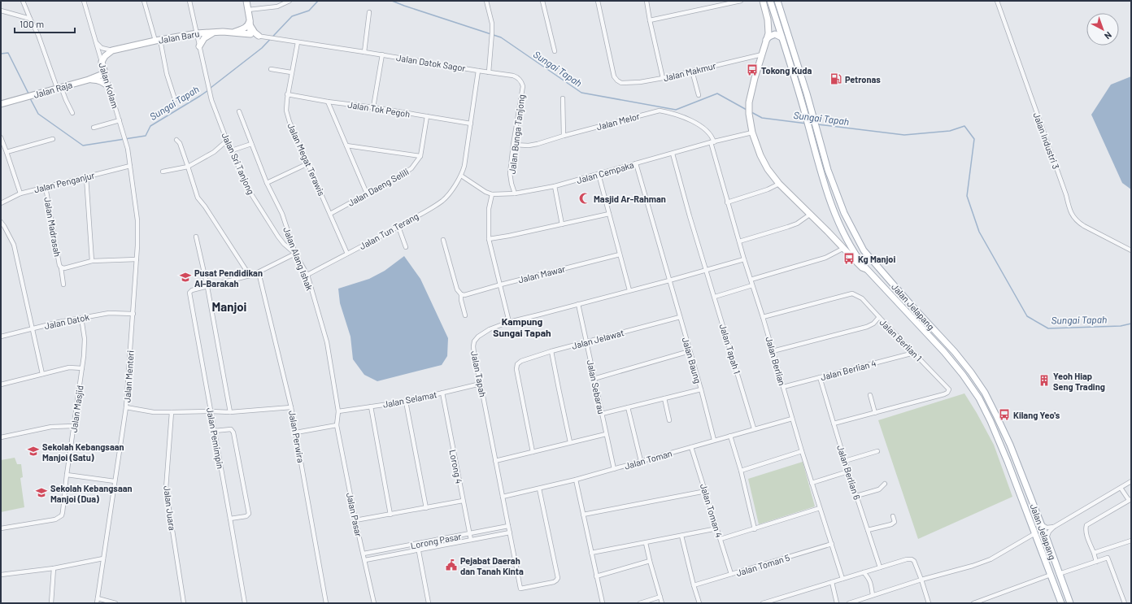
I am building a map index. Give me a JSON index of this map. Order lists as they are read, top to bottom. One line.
{"streets":{"main road":["Jalan Baru","Jalan Kolam","Jalan Raja","Jalan Jelapang"],"street":["Jalan Datok Sagor","Jalan Makmur","Jalan Tok Pegoh","Jalan Melor","Jalan Bunga Tanjong","Jalan Industri 3","Jalan Megat Terawis","Jalan Sri Tanjong","Jalan Cempaka","Jalan Penganjur","Jalan Daeng Selili","Jalan Madrasah","Jalan Tun Terang","Jalan Alang Ishak","Jalan Mawar","Jalan Datok","Jalan Jelawat","Jalan Berlian 1","Jalan Tapah 1","Jalan Baung","Jalan Berlian","Jalan Berlian 4","Jalan Tapah","Jalan Menteri","Jalan Sebarau","Jalan Selamat","Jalan Masjid","Jalan Perwira","Jalan Pemimpin","Jalan Toman","Lorong 4","Jalan Berlian 6","Jalan Juara","Jalan Toman 4","Jalan Pasar","Lorong Pasar","Jalan Toman 5"]},"crossings":[["Jalan Baru","Jalan Datok Sagor"],["Jalan Baru","Jalan Kolam"],["Jalan Baru","Jalan Sri Tanjong"],["Jalan Datok Sagor","Jalan Tok Pegoh"],["Jalan Datok Sagor","Jalan Bunga Tanjong"],["Jalan Datok Sagor","Jalan Megat Terawis"],["Jalan Datok Sagor","Jalan Cempaka"],["Jalan Datok Sagor","Jalan Tun Terang"],["Jalan Kolam","Jalan Raja"],["Jalan Kolam","Jalan Menteri"],["Jalan Tok Pegoh","Jalan Megat Terawis"],["Jalan Tok Pegoh","Jalan Daeng Selili"],["Jalan Melor","Jalan Bunga Tanjong"],["Jalan Melor","Jalan Cempaka"],["Jalan Melor","Jalan Berlian"],["Jalan Bunga Tanjong","Jalan Cempaka"],["Jalan Megat Terawis","Jalan Daeng Selili"],["Jalan Megat Terawis","Jalan Tun Terang"],["Jalan Sri Tanjong","Jalan Alang Ishak"],["Jalan Cempaka","Jalan Tun Terang"],["Jalan Cempaka","Jalan Tapah 1"],["Jalan Cempaka","Jalan Baung"],["Jalan Cempaka","Jalan Berlian"],["Jalan Penganjur","Jalan Madrasah"],["Jalan Penganjur","Jalan Menteri"],["Jalan Madrasah","Jalan Menteri"],["Jalan Tun Terang","Jalan Alang Ishak"],["Jalan Alang Ishak","Jalan Selamat"],["Jalan Alang Ishak","Jalan Pasar"],["Jalan Datok","Jalan Menteri"],["Jalan Datok","Jalan Masjid"],["Jalan Jelawat","Jalan Baung"],["Jalan Jelawat","Jalan Sebarau"],["Jalan Berlian 1","Jalan Berlian"],["Jalan Berlian 1","Jalan Berlian 4"],["Jalan Tapah 1","Jalan Tapah"],["Jalan Tapah 1","Jalan Toman"],["Jalan Baung","Jalan Tapah"],["Jalan Baung","Jalan Toman"],["Jalan Berlian","Jalan Berlian 4"],["Jalan Berlian","Jalan Tapah"],["Jalan Berlian","Jalan Toman"],["Jalan Berlian","Jalan Toman 5"],["Jalan Berlian 4","Jalan Berlian 6"],["Jalan Tapah","Jalan Sebarau"],["Jalan Tapah","Jalan Selamat"],["Jalan Tapah","Jalan Toman"],["Jalan Tapah","Lorong Pasar"],["Jalan Sebarau","Jalan Toman"],["Jalan Selamat","Lorong 4"],["Jalan Toman","Jalan Toman 4"],["Lorong 4","Lorong Pasar"],["Jalan Toman 4","Jalan Toman 5"],["Jalan Pasar","Lorong Pasar"]],"districts":["Manjoi","Kampung Sungai Tapah"],"water":["Sungai Tapah"],"places":{"bus stop":["Tokong Kuda","Kg Manjoi","Kilang Yeo's"],"fuel station":["Petronas"],"mosque":["Masjid Ar-Rahman"],"school or university":["Pusat Pendidikan Al-Barakah","Sekolah Kebangsaan Manjoi (Satu)","Sekolah Kebangsaan Manjoi (Dua)"],"building":["Yeoh Hiap Seng Trading"],"public building":["Pejabat Daerah dan Tanah Kinta"]},"scale_bar":"100 m","north":"bottom right"}
